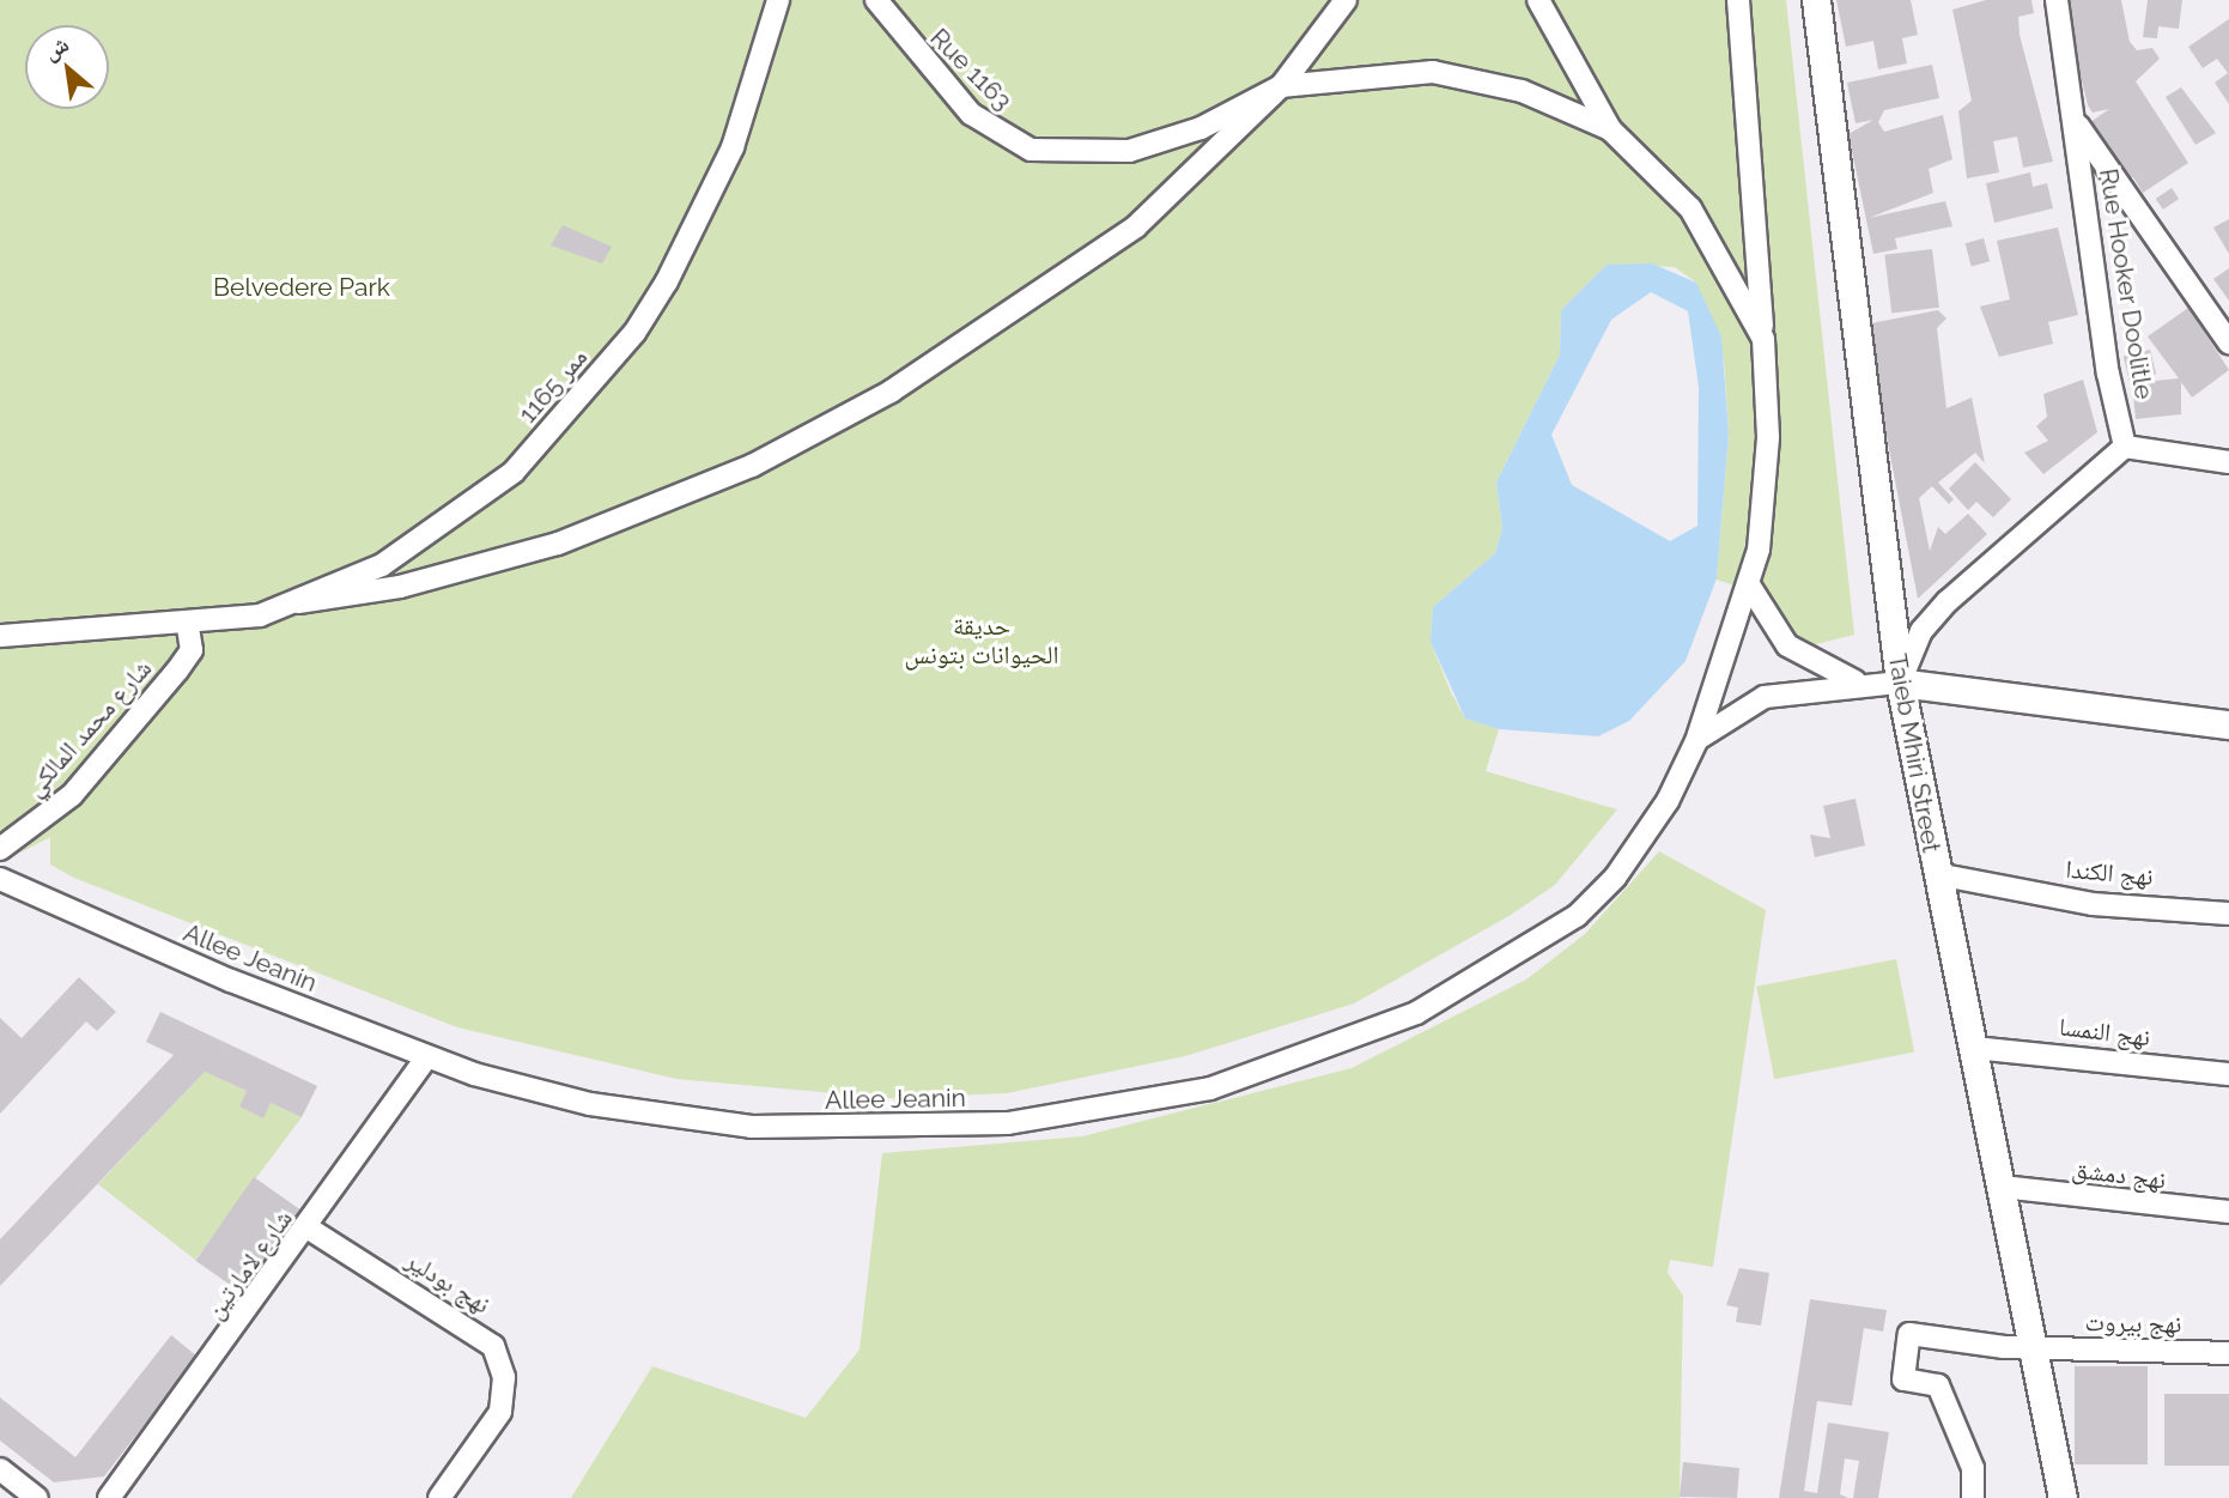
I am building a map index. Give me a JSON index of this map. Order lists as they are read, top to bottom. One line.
{"streets":{"main road":["Taieb Mhiri Street"],"street":["Rue 1163","Rue Hooker Doolitle","ممر 1165","شارع محمد المالكي","نهج الكندا","Allee Jeanin","نهج النمسا","نهج دمشق","شارع لامارتين","نهج بودلير","نهج بيروت"]},"crossings":[["ممر 1165","شارع محمد المالكي"],["Taieb Mhiri Street","نهج الكندا"],["Taieb Mhiri Street","نهج النمسا"],["Taieb Mhiri Street","نهج دمشق"],["Taieb Mhiri Street","نهج بيروت"],["Allee Jeanin","شارع لامارتين"],["شارع لامارتين","نهج بودلير"]],"parks":["Belvedere Park","حديقة الحيوانات بتونس"],"north":"top left"}
